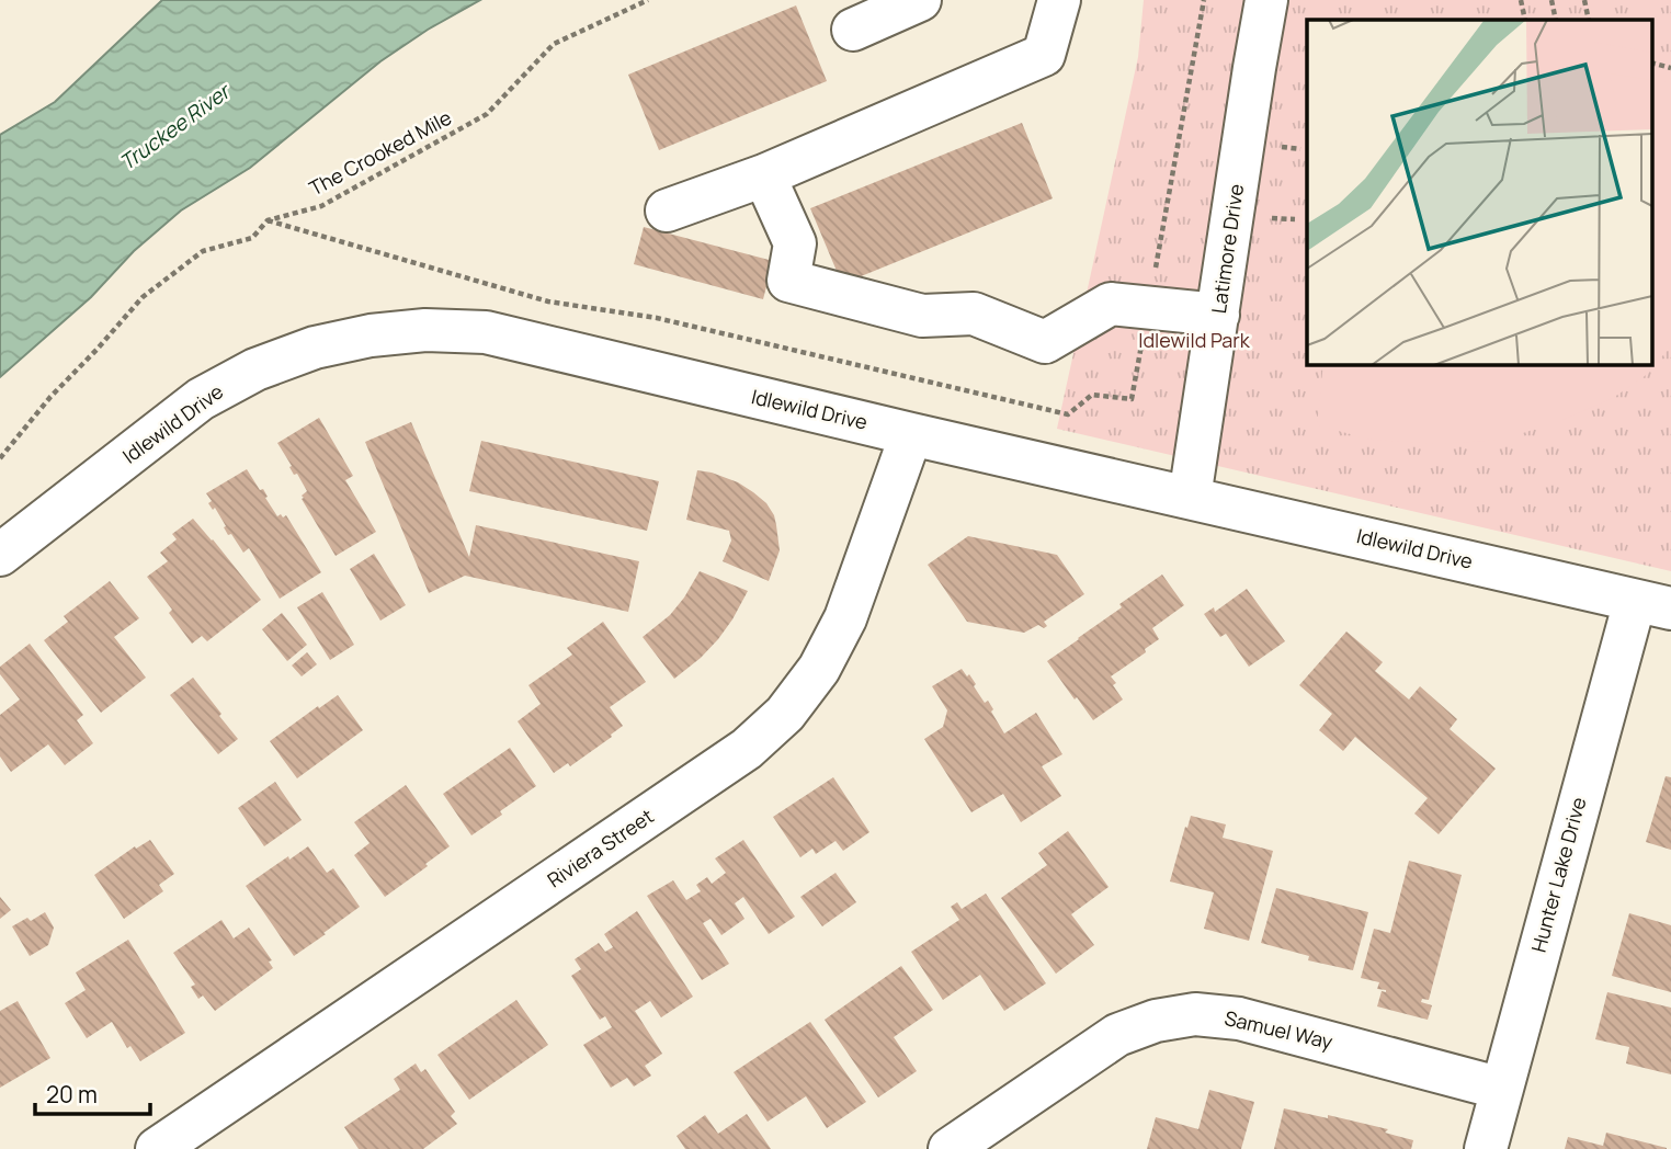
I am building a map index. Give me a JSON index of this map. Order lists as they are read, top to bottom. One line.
{"streets":{"street":["Latimore Drive","Idlewild Drive","Riviera Street","Hunter Lake Drive","Samuel Way"],"path":["The Crooked Mile"]},"crossings":[["Latimore Drive","Idlewild Drive"],["Idlewild Drive","Riviera Street"],["Idlewild Drive","Hunter Lake Drive"],["Hunter Lake Drive","Samuel Way"]],"water":["Truckee River"],"parks":["Idlewild Park"],"scale_bar":"20 m"}
